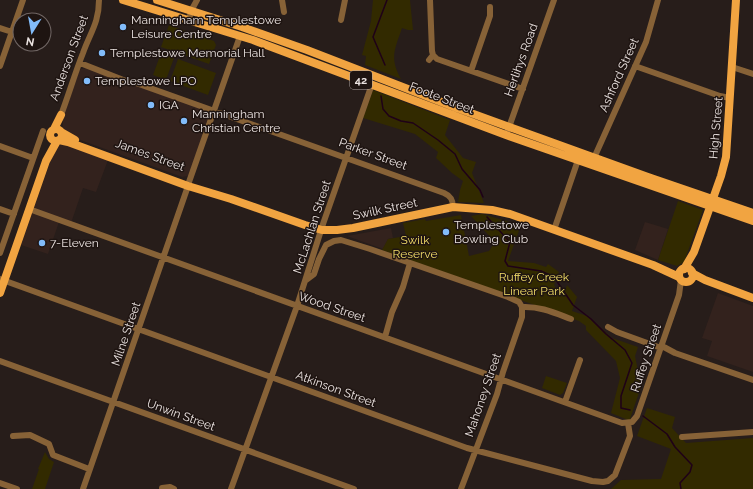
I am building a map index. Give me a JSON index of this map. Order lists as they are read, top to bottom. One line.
{"streets":{"main road":["Anderson Street","42","Foote Street","High Street","James Street","Swilk Street"],"street":["Herlihys Road","Ashford Street","Parker Street","McLachlan Street","Wood Street","Milne Street","Ruffey Street","Atkinson Street","Mahoney Street","Unwin Street"]},"crossings":[["Anderson Street","Parker Street"],["Anderson Street","James Street"],["Anderson Street","Wood Street"],["Anderson Street","Atkinson Street"],["Herlihys Road","Foote Street"],["Ashford Street","Foote Street"],["Foote Street","High Street"],["Foote Street","McLachlan Street"],["Foote Street","Milne Street"],["High Street","Ruffey Street"],["Parker Street","Swilk Street"],["Parker Street","McLachlan Street"],["Parker Street","Milne Street"],["James Street","Swilk Street"],["James Street","McLachlan Street"],["James Street","Milne Street"],["Swilk Street","McLachlan Street"],["McLachlan Street","Wood Street"],["McLachlan Street","Atkinson Street"],["McLachlan Street","Unwin Street"],["Wood Street","Milne Street"],["Wood Street","Ruffey Street"],["Wood Street","Atkinson Street"],["Wood Street","Mahoney Street"],["Milne Street","Atkinson Street"],["Milne Street","Unwin Street"],["Ruffey Street","Atkinson Street"],["Atkinson Street","Mahoney Street"]],"parks":["Swilk Reserve","Ruffey Creek Linear Park"],"places":["Manningham Templestowe Leisure Centre","Templestowe Memorial Hall","Templestowe LPO","IGA","Manningham Christian Centre","Templestowe Bowling Club","7-Eleven"],"north":"bottom"}
